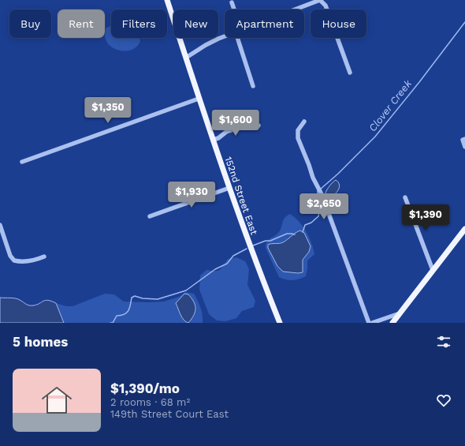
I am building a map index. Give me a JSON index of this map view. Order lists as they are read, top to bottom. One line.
{"streets":{"main road":["152nd Street East"]},"water":["Clover Creek"],"page":{"chip":["Buy","Rent","Filters","New","Apartment","House"],"price":["$1,350","$1,600","$1,930","$2,650","$1,390"],"heading":"5 homes","list":[{"name":"$1,390/mo","note":"2 rooms · 68 m² · 149th Street Court East"}]}}
